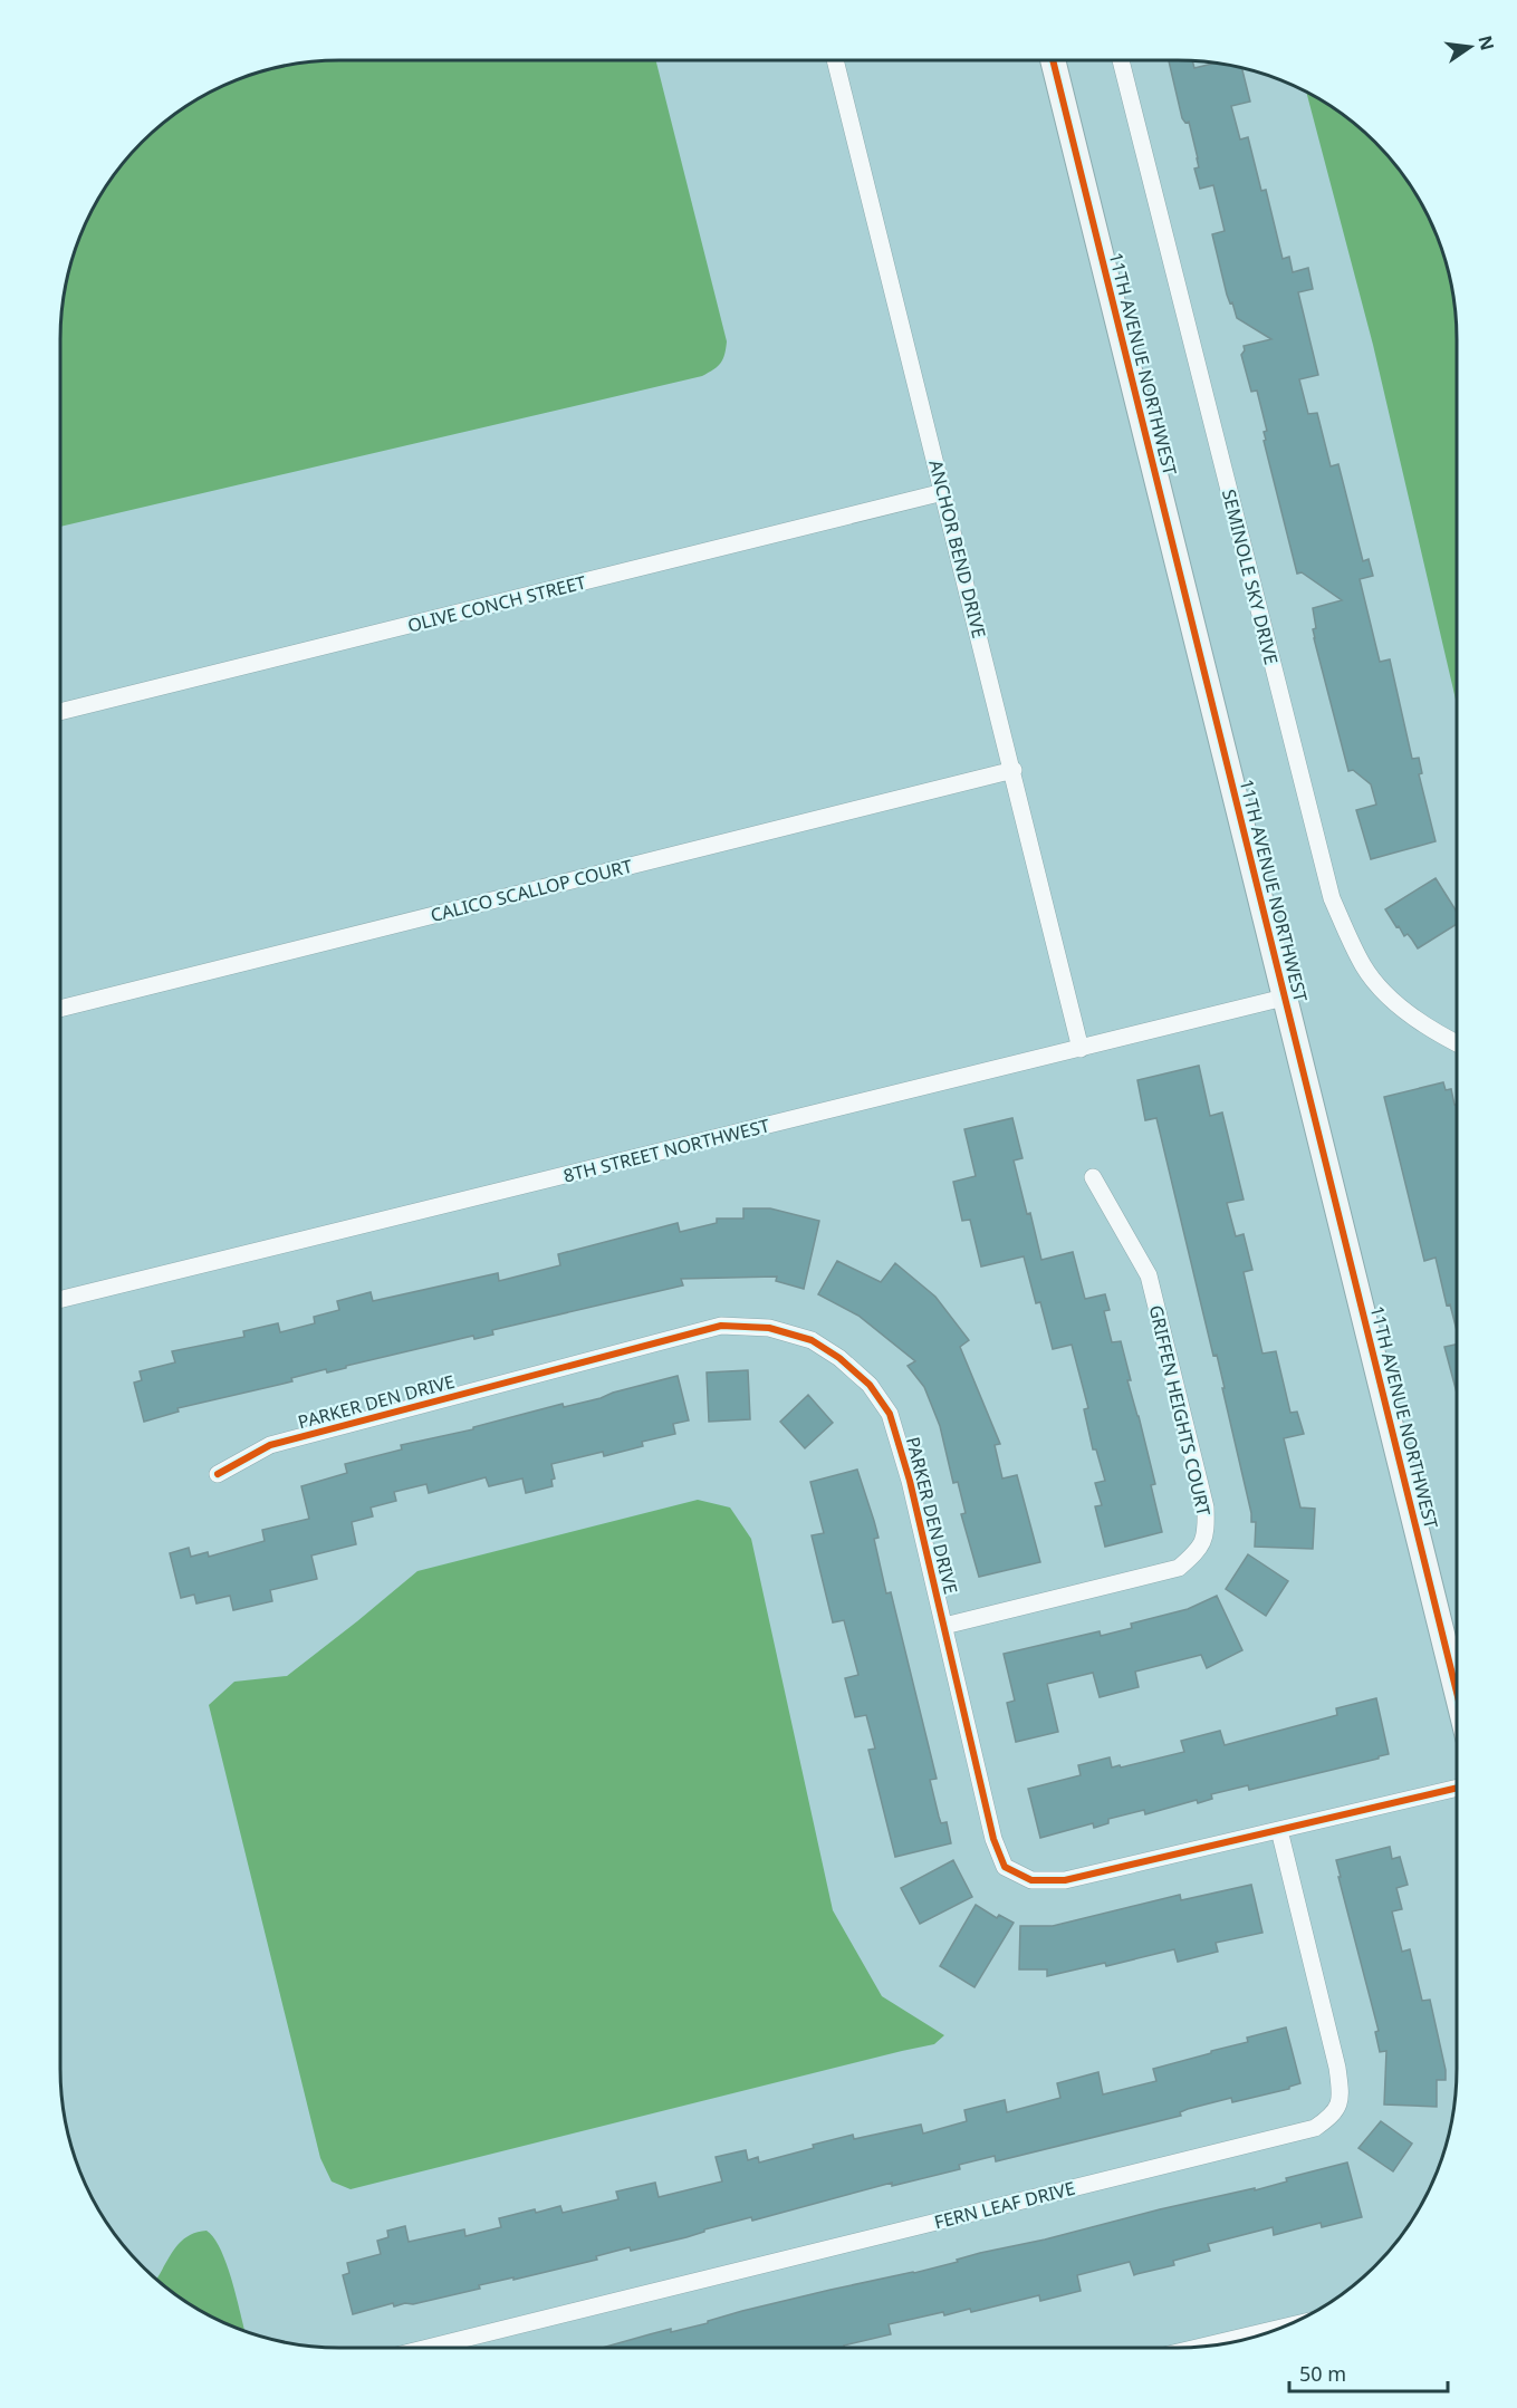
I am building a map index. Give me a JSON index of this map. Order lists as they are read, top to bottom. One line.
{"streets":{"street":["11TH AVENUE NORTHWEST","ANCHOR BEND DRIVE","SEMINOLE SKY DRIVE","OLIVE CONCH STREET","CALICO SCALLOP COURT","8TH STREET NORTHWEST","PARKER DEN DRIVE","GRIFFEN HEIGHTS COURT","FERN LEAF DRIVE"]},"crossings":[["11TH AVENUE NORTHWEST","8TH STREET NORTHWEST"],["ANCHOR BEND DRIVE","OLIVE CONCH STREET"],["ANCHOR BEND DRIVE","CALICO SCALLOP COURT"],["ANCHOR BEND DRIVE","8TH STREET NORTHWEST"],["PARKER DEN DRIVE","GRIFFEN HEIGHTS COURT"],["PARKER DEN DRIVE","FERN LEAF DRIVE"]],"scale_bar":"50 m","north":"right"}
